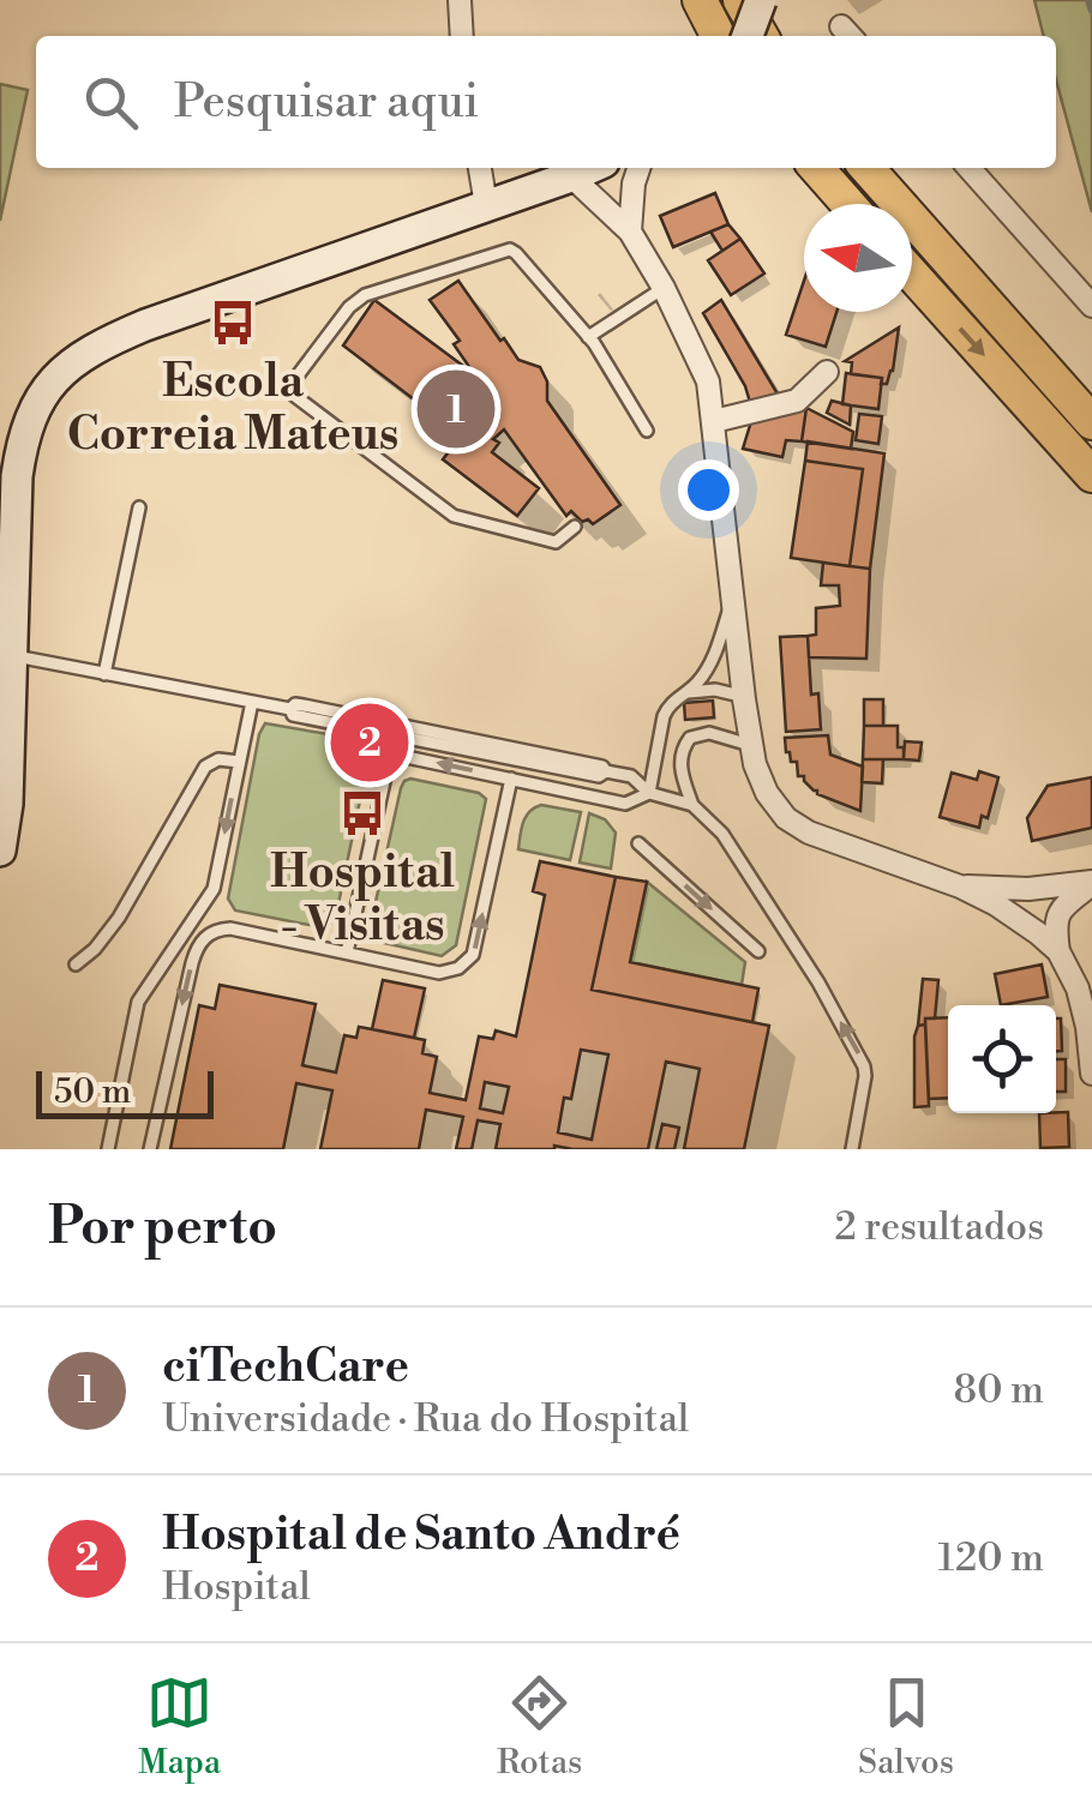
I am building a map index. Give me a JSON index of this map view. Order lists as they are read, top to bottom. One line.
{"places":{"bus stop":["Escola Correia Mateus","Hospital - Visitas"]},"scale_bar":"50 m","north":"left","page":{"search":"Pesquisar aqui","pins":["1","2"],"scale":"50 m","heading":["Por perto","2 resultados"],"list":[{"mark":"1","name":"ciTechCare","note":"Universidade · Rua do Hospital","value":"80 m"},{"mark":"2","name":"Hospital de Santo André","note":"Hospital","value":"120 m"}],"nav":["Mapa","Rotas","Salvos"]}}
